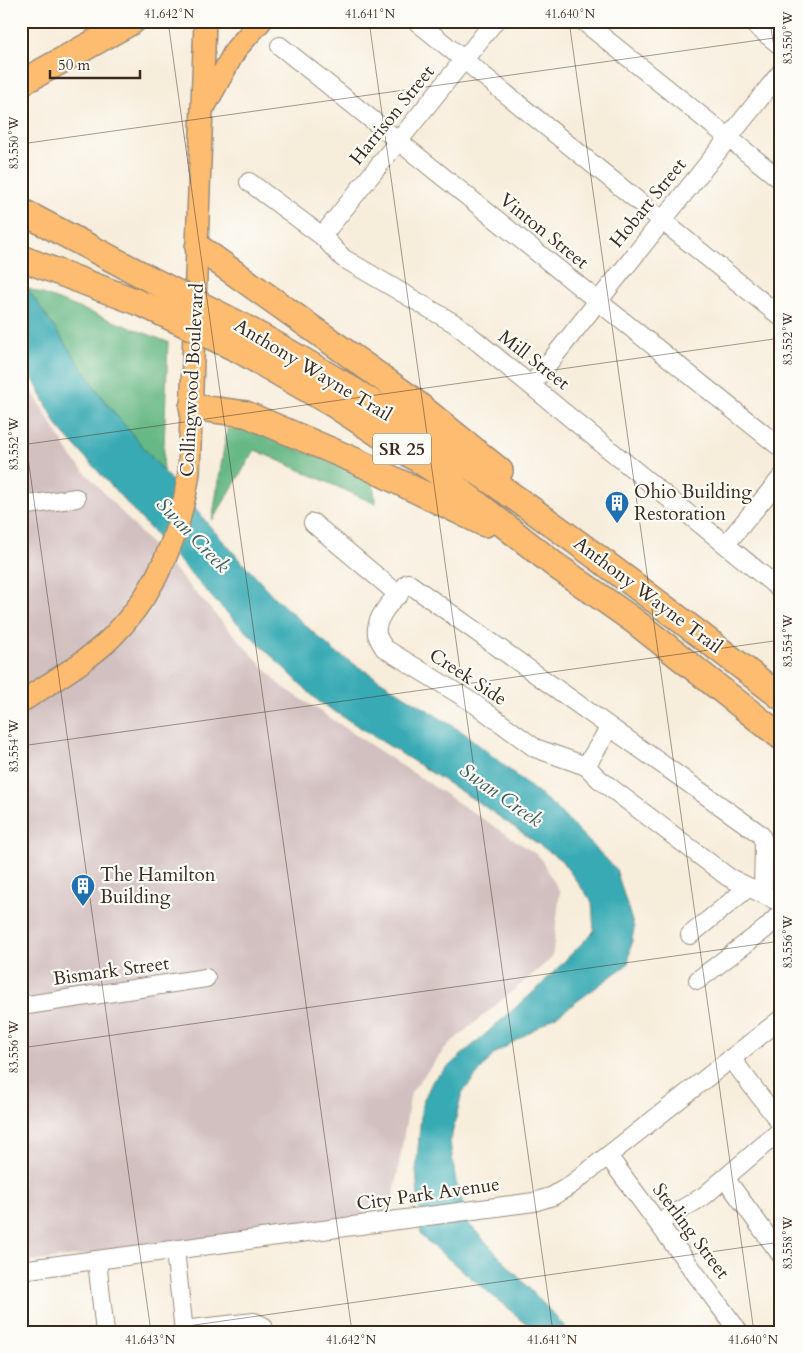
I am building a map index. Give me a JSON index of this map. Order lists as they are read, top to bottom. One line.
{"streets":{"highway":["Anthony Wayne Trail","SR 25"],"main road":["Collingwood Boulevard"],"street":["Harrison Street","Hobart Street","Vinton Street","Mill Street","Creek Side","Bismark Street","City Park Avenue","Sterling Street"]},"crossings":[["Harrison Street","Vinton Street"],["Harrison Street","Mill Street"],["Hobart Street","Vinton Street"],["Hobart Street","Mill Street"],["City Park Avenue","Sterling Street"]],"water":["Swan Creek"],"places":{"building":["Ohio Building Restoration","The Hamilton Building"]},"scale_bar":"50 m","coordinates":["41.642°N","41.641°N","41.640°N","83.550°W","83.552°W","83.554°W","83.556°W","83.558°W","41.643°N"]}
